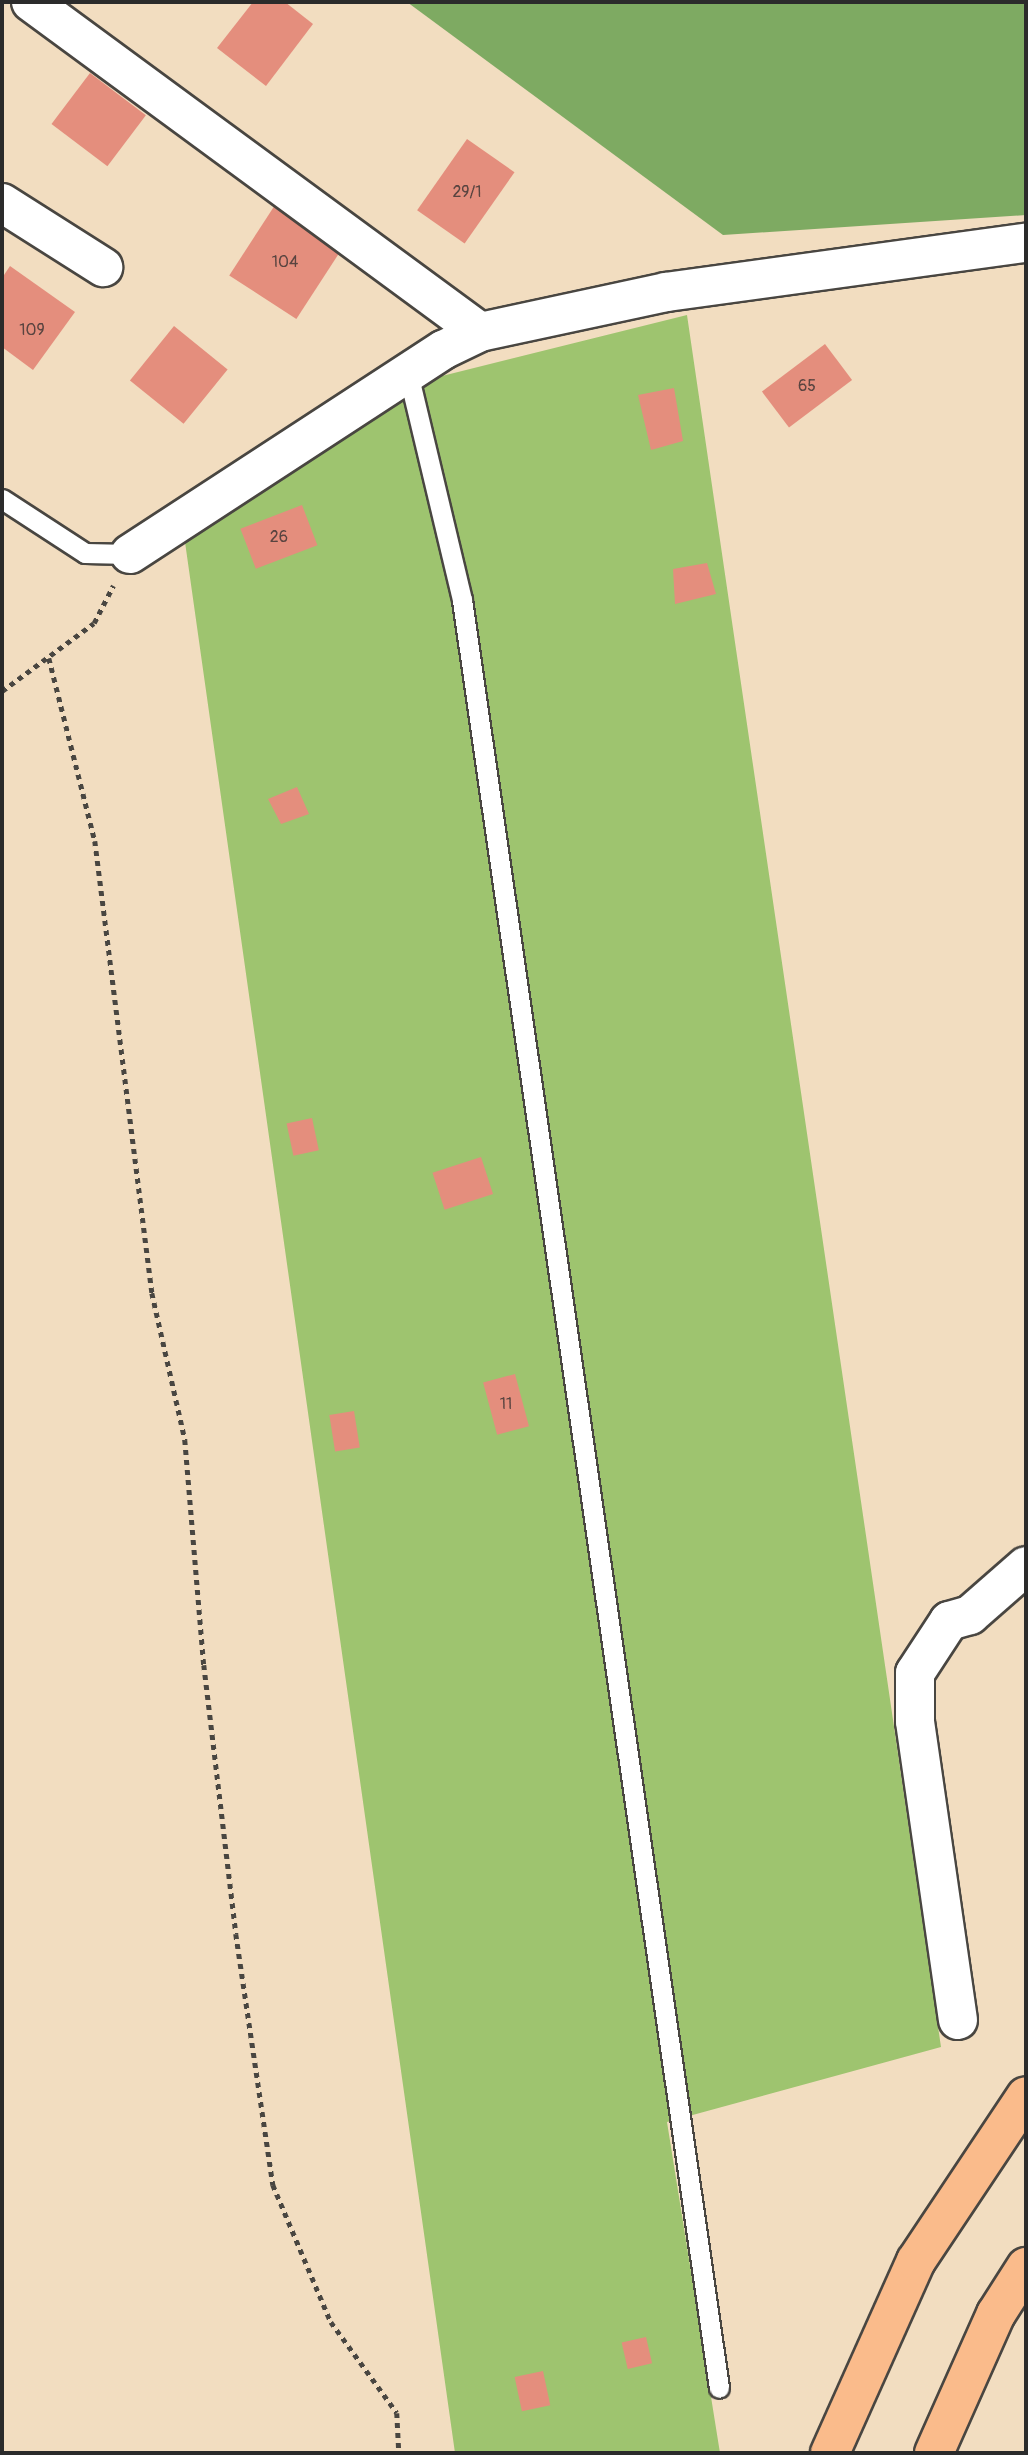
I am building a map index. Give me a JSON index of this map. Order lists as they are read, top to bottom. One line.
{"house_numbers":["29/1","104","109","65","26","11"]}
